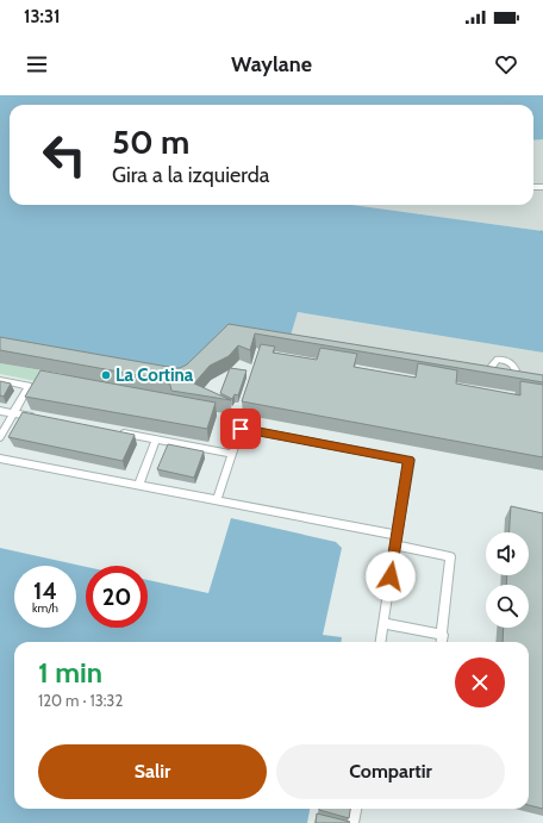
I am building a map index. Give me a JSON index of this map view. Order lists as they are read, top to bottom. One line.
{"places":["La Cortina"],"page":{"status":"13:31","header":"Waylane","turn":["50 m","Gira a la izquierda"],"speed":"14 km/h","limit":"20","heading":["1 min","120 m · 13:32"],"buttons":["Salir","Compartir"]}}
